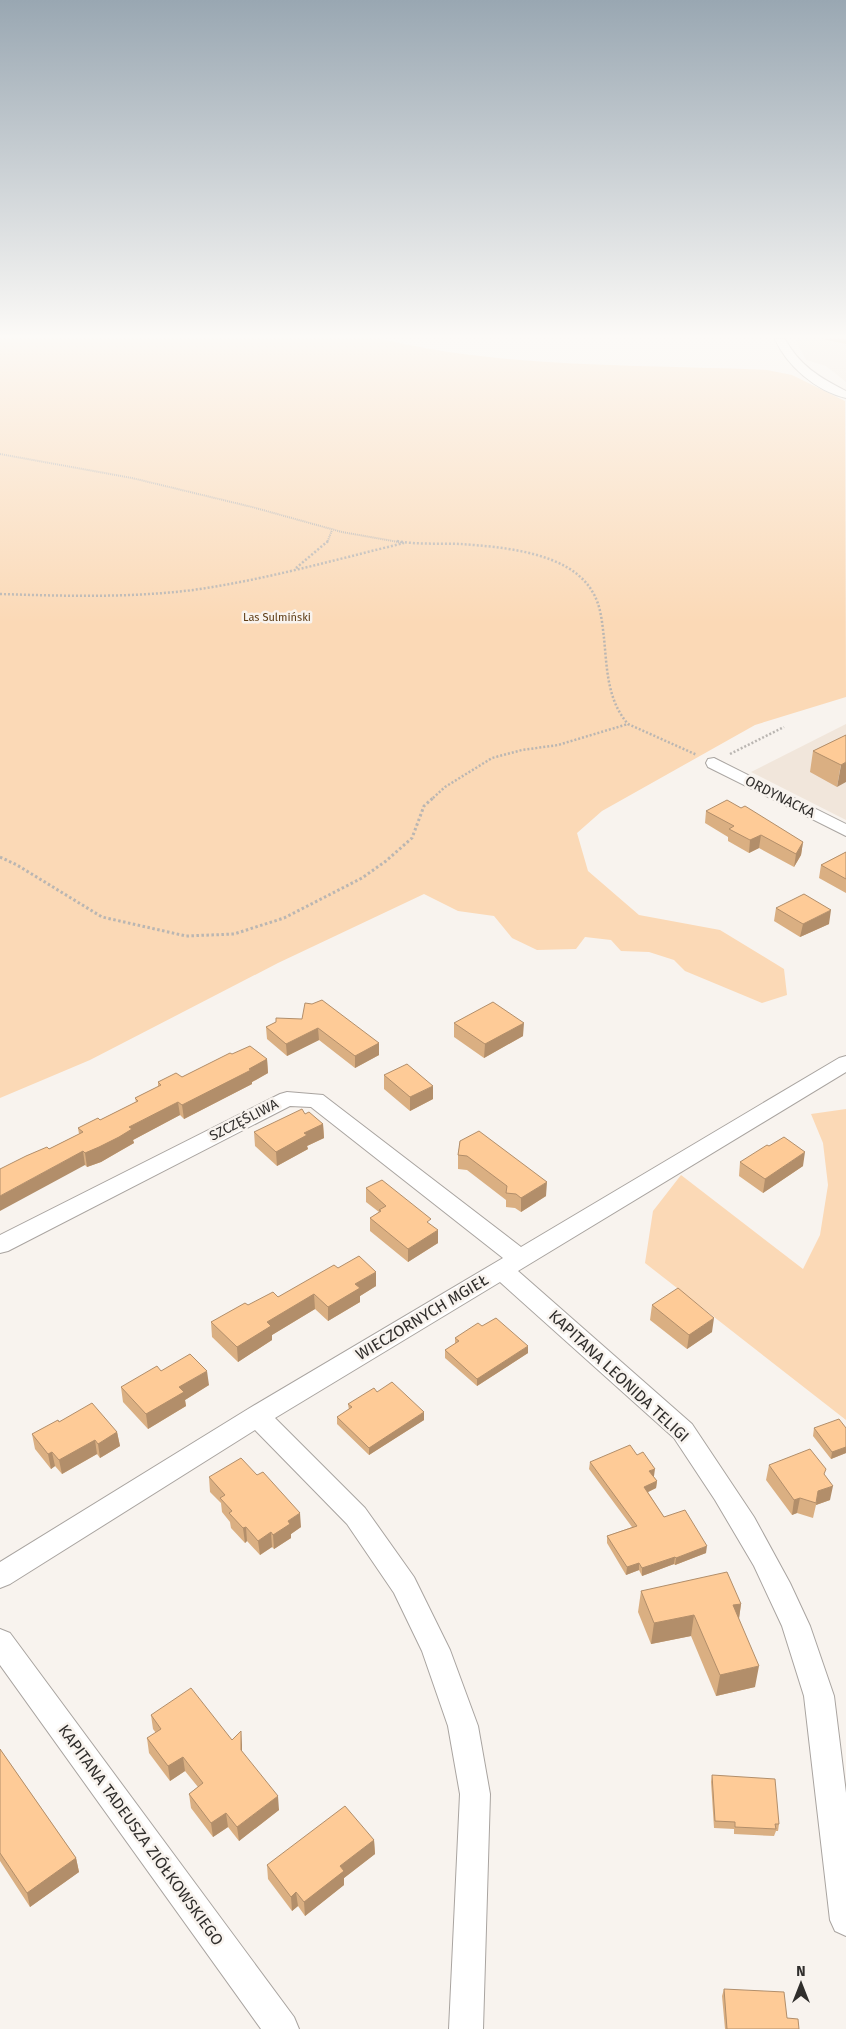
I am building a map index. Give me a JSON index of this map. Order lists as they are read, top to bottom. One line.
{"streets":{"street":["ORDYNACKA","SZCZĘŚLIWA","WIECZORNYCH MGIEŁ","KAPITANA LEONIDA TELIGI","KAPITANA TADEUSZA ZIÓŁKOWSKIEGO"]},"crossings":[["SZCZĘŚLIWA","WIECZORNYCH MGIEŁ"],["SZCZĘŚLIWA","KAPITANA LEONIDA TELIGI"],["WIECZORNYCH MGIEŁ","KAPITANA LEONIDA TELIGI"]],"parks":["Las Sulmiński"],"north":"top"}
